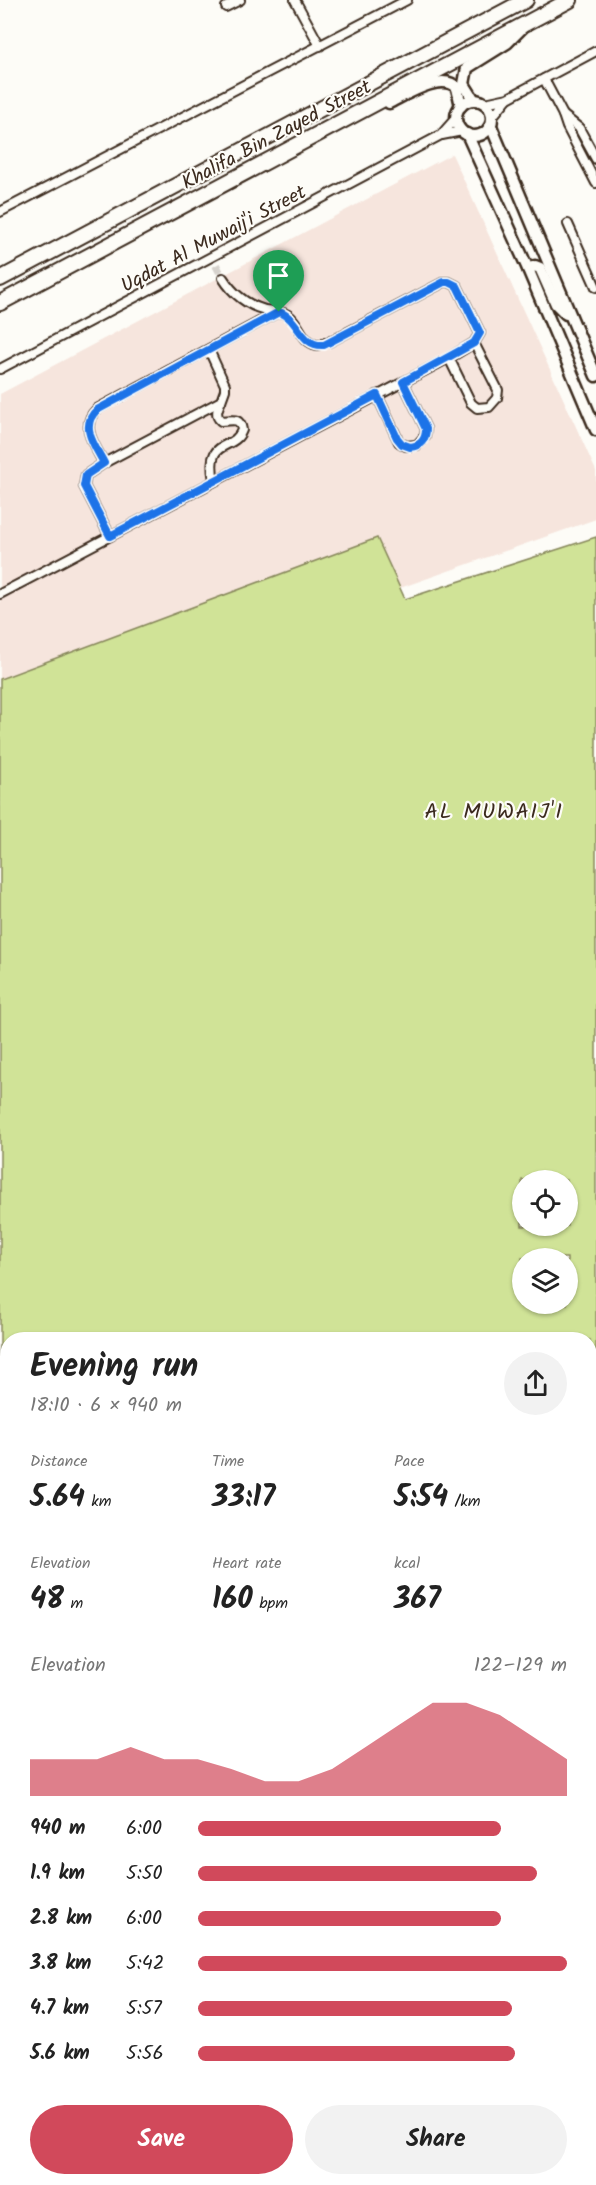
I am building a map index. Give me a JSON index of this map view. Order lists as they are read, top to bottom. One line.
{"streets":{"highway":["Khalifa Bin Zayed Street"],"street":["Uqdat Al Muwaij'i Street"]},"districts":["AL MUWAIJ'I"],"page":{"heading":["Evening run","18:10 · 6 × 940 m"],"stats":[["Distance","5.64 km"],["Time","33:17"],["Pace","5:54 /km"],["Elevation","48 m"],["Heart rate","160 bpm"],["kcal","367"]],"chart":["Elevation","122–129 m"],"list":[{"name":"940 m","note":"6:00"},{"name":"1.9 km","note":"5:50"},{"name":"2.8 km","note":"6:00"},{"name":"3.8 km","note":"5:42"},{"name":"4.7 km","note":"5:57"},{"name":"5.6 km","note":"5:56"}],"buttons":["Save","Share"]}}
